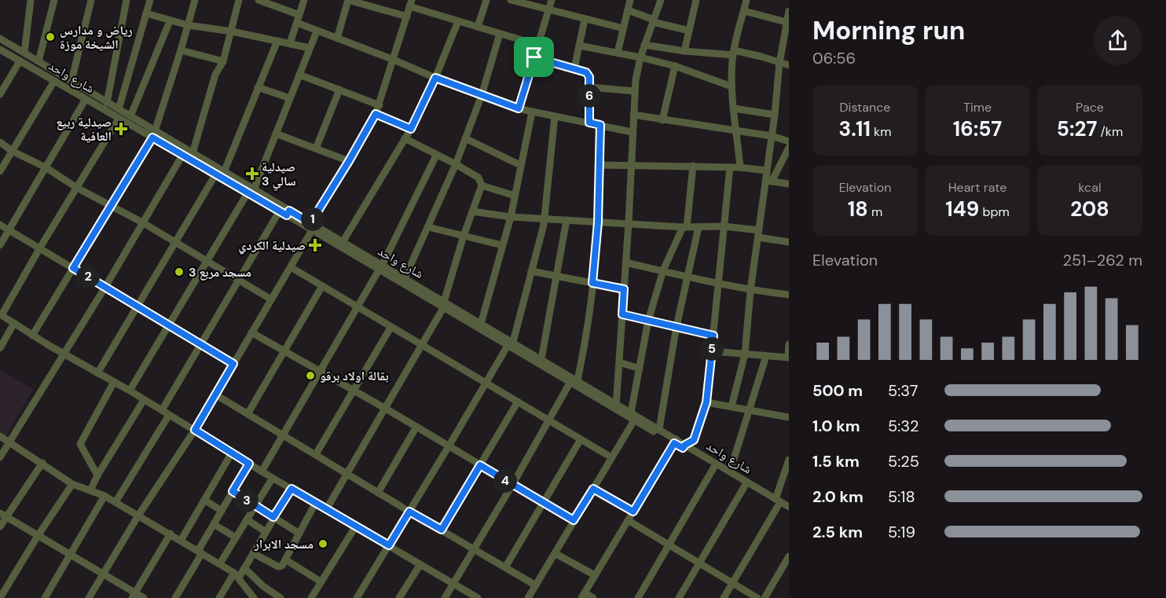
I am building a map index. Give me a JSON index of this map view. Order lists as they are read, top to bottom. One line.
{"streets":{"street":["شارع واحد"]},"places":{"other":["رياض و مدارس الشيخة موزة","مسجد مربع 3","بقالة اولاد برقو","مسجد الابرار"],"health":["صيدلية ربيع العافية","صيدلية سالي 3","صيدلية الكردي"]},"page":{"heading":["Morning run","06:56"],"stats":[["Distance","3.11 km"],["Time","16:57"],["Pace","5:27 /km"],["Elevation","18 m"],["Heart rate","149 bpm"],["kcal","208"]],"pins":["6","1","2","5","4","3"],"chart":["Elevation","251–262 m"],"list":[{"name":"500 m","note":"5:37"},{"name":"1.0 km","note":"5:32"},{"name":"1.5 km","note":"5:25"},{"name":"2.0 km","note":"5:18"},{"name":"2.5 km","note":"5:19"}]}}
